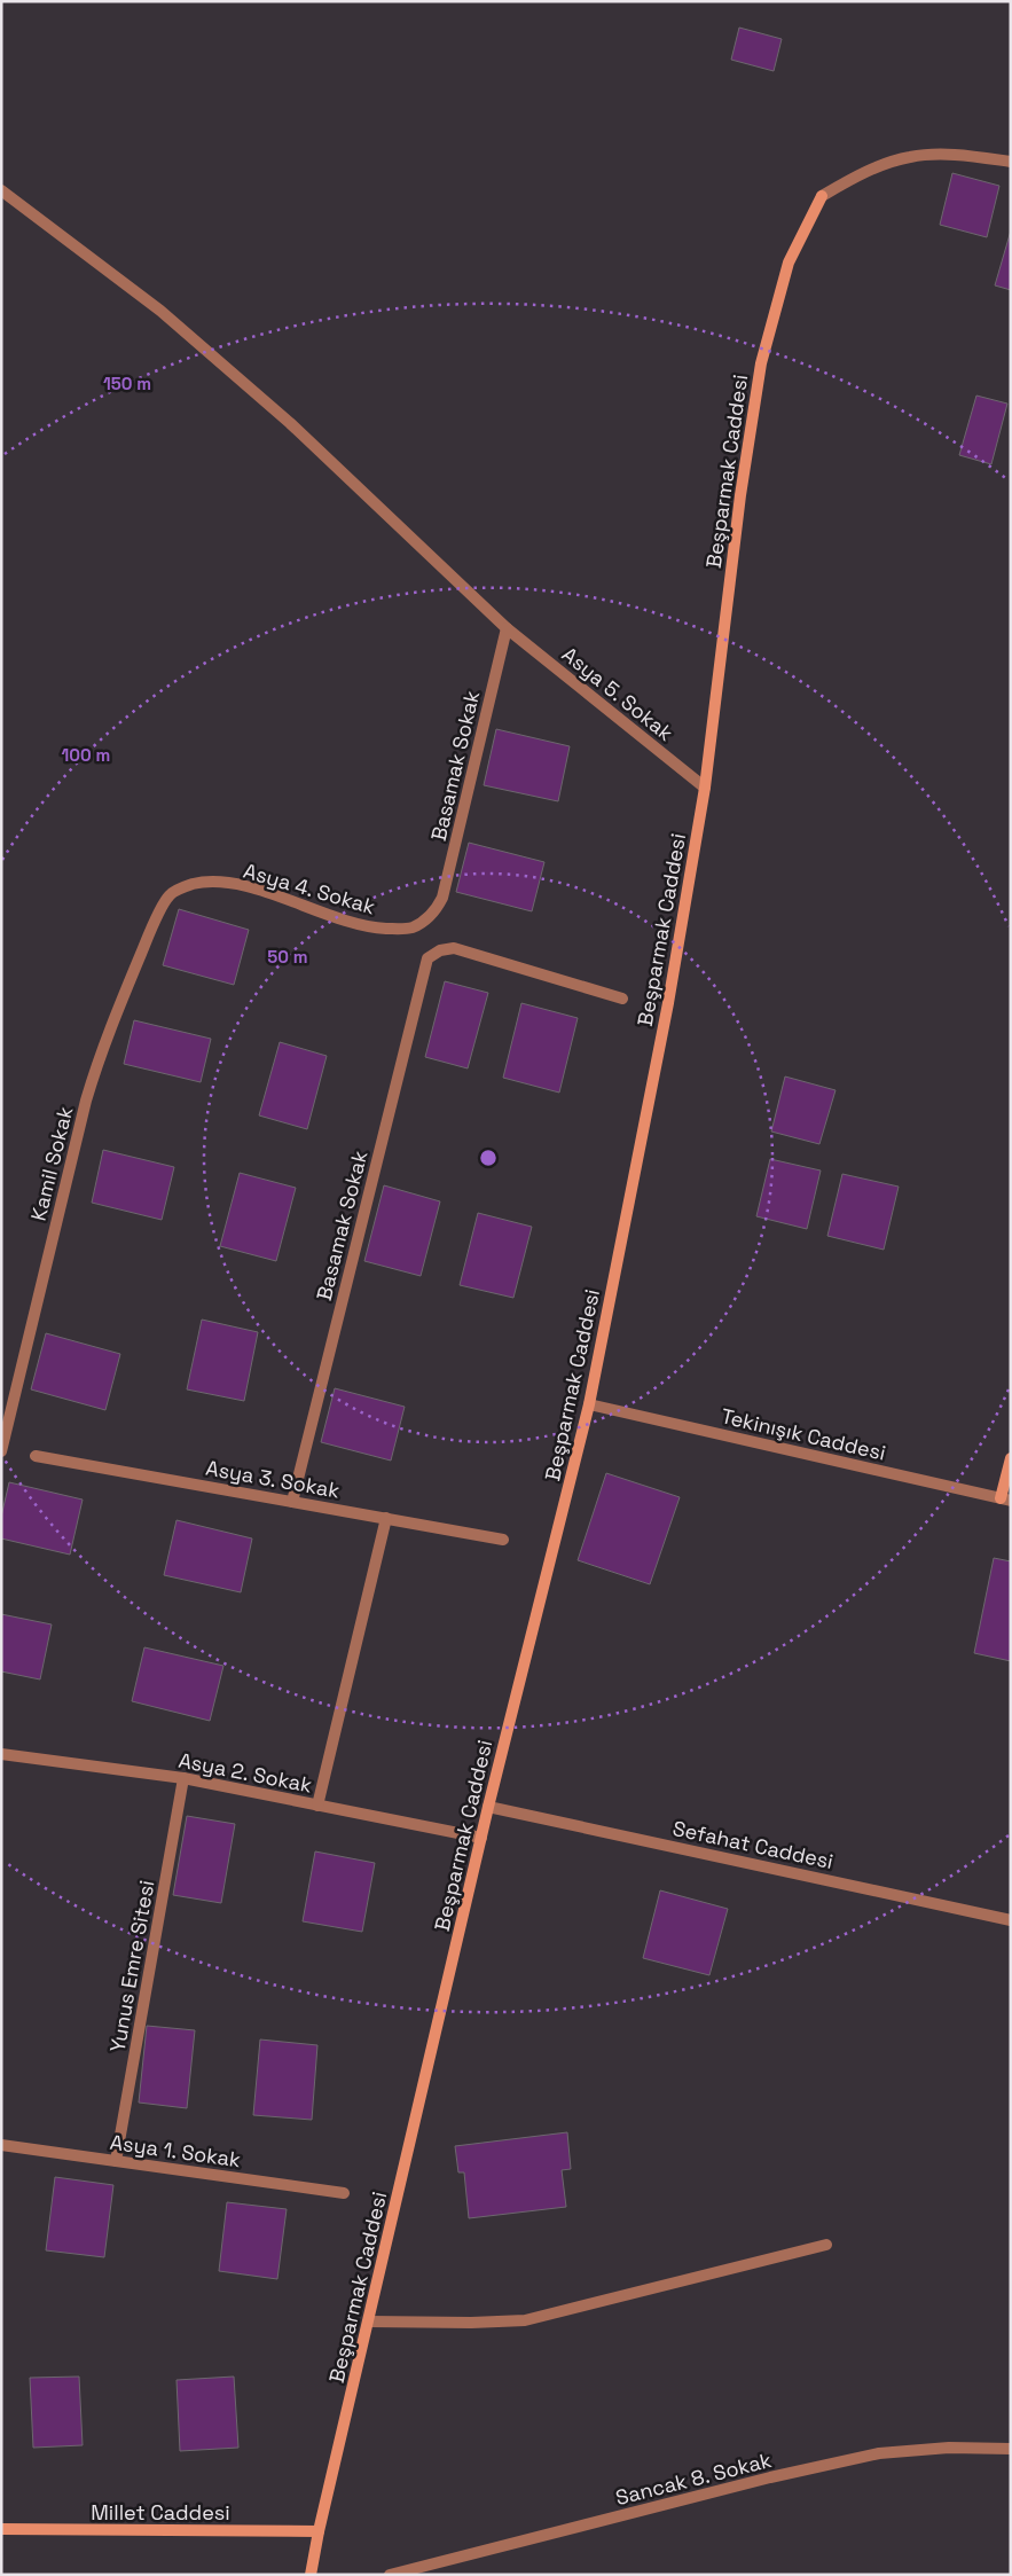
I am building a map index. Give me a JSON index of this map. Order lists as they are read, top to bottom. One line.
{"streets":{"street":["Beşparmak Caddesi","Asya 5. Sokak","Basamak Sokak","Asya 4. Sokak","Kamil Sokak","Tekinışık Caddesi","Asya 3. Sokak","Asya 2. Sokak","Sefahat Caddesi","Yunus Emre Sitesi","Asya 1. Sokak","Sancak 8. Sokak","Millet Caddesi"]},"crossings":[["Beşparmak Caddesi","Asya 5. Sokak"],["Beşparmak Caddesi","Tekinışık Caddesi"],["Beşparmak Caddesi","Asya 2. Sokak"],["Beşparmak Caddesi","Sefahat Caddesi"],["Beşparmak Caddesi","Millet Caddesi"],["Asya 5. Sokak","Basamak Sokak"],["Basamak Sokak","Asya 4. Sokak"],["Basamak Sokak","Asya 3. Sokak"],["Asya 4. Sokak","Kamil Sokak"],["Asya 2. Sokak","Yunus Emre Sitesi"],["Yunus Emre Sitesi","Asya 1. Sokak"]],"rings":["150 m","100 m","50 m"]}
